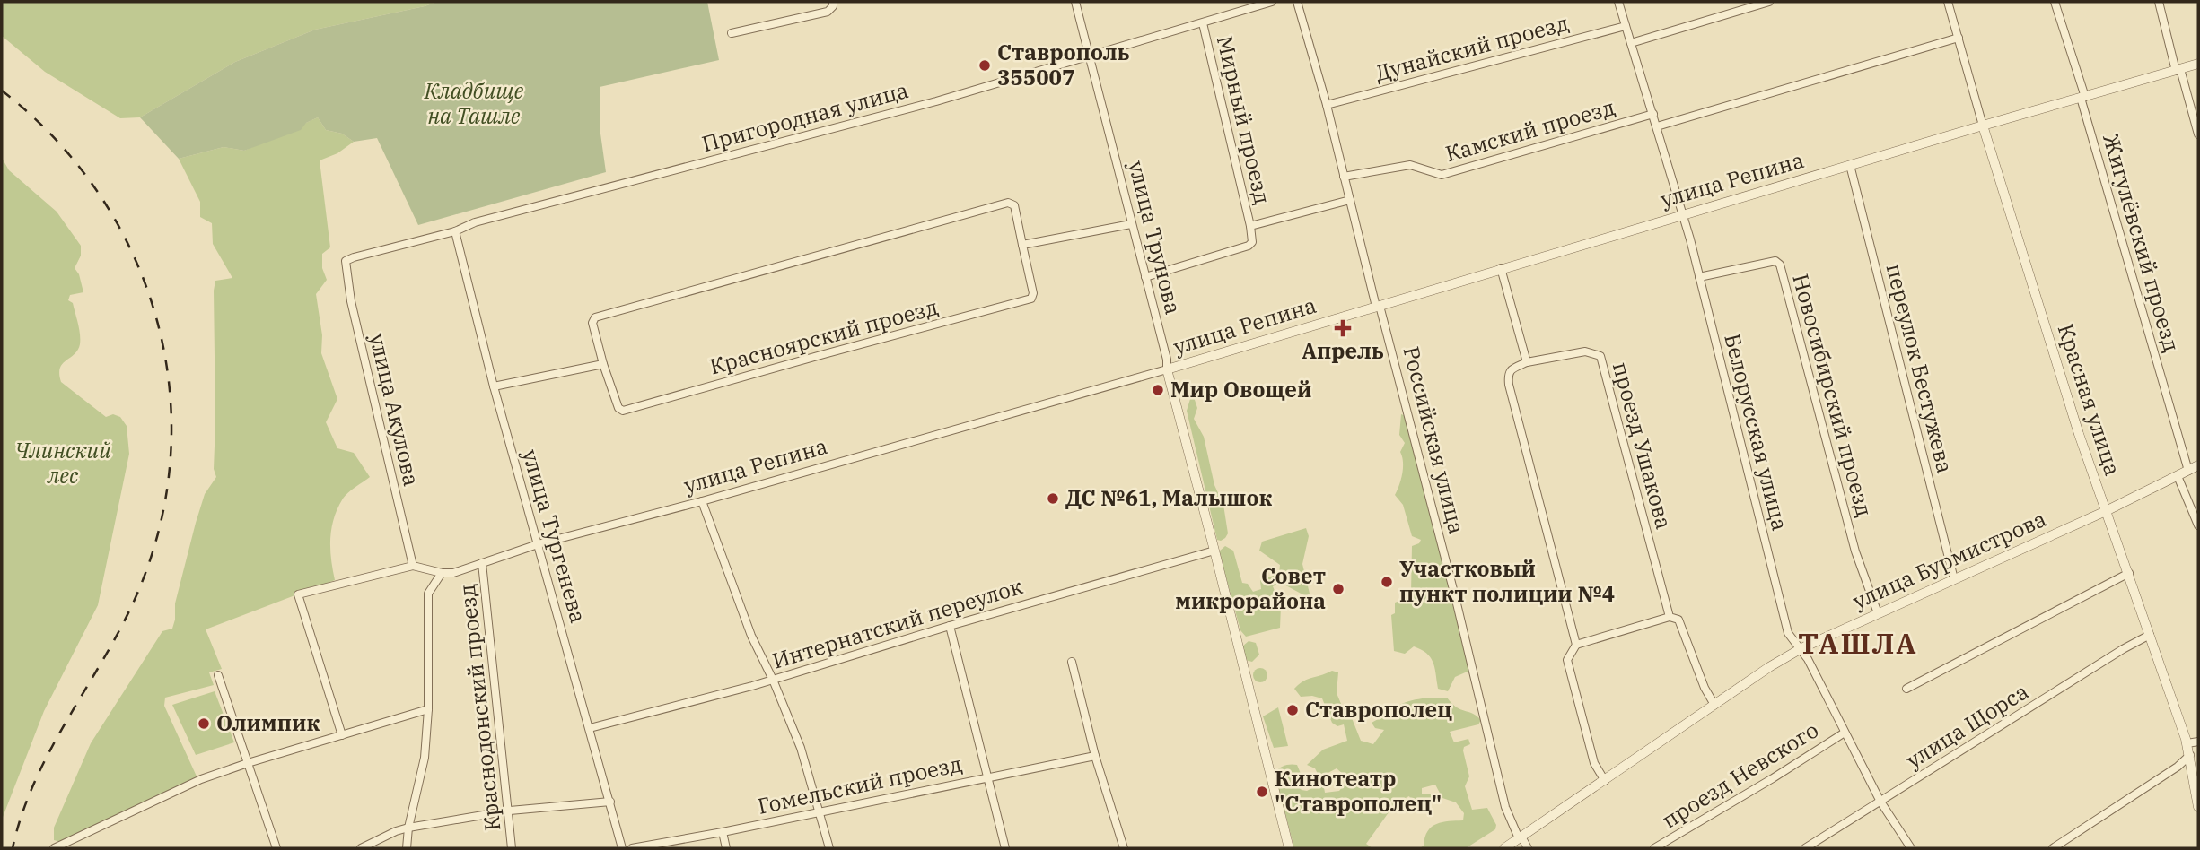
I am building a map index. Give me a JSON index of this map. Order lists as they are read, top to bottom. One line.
{"streets":{"street":["Дунайский проезд","Пригородная улица","Мирный проезд","Камский проезд","улица Репина","улица Трунова","Жигулёвский проезд","Красноярский проезд","переулок Бестужева","Новосибирский проезд","Красная улица","улица Акулова","Белорусская улица","Российская улица","проезд Ушакова","улица Тургенева","улица Бурмистрова","Интернатский переулок","Краснодонский проезд","улица Щорса","проезд Невского","Гомельский проезд"]},"crossings":[["Дунайский проезд","Белорусская улица"],["Дунайский проезд","Российская улица"],["Пригородная улица","Мирный проезд"],["Пригородная улица","улица Трунова"],["Пригородная улица","улица Акулова"],["Пригородная улица","улица Тургенева"],["Мирный проезд","улица Трунова"],["Мирный проезд","Российская улица"],["Камский проезд","Белорусская улица"],["Камский проезд","Российская улица"],["улица Репина","улица Трунова"],["улица Репина","Жигулёвский проезд"],["улица Репина","переулок Бестужева"],["улица Репина","Красная улица"],["улица Репина","улица Акулова"],["улица Репина","Белорусская улица"],["улица Репина","Российская улица"],["улица Репина","улица Тургенева"],["улица Репина","Краснодонский проезд"],["улица Трунова","Интернатский переулок"],["Жигулёвский проезд","улица Бурмистрова"],["переулок Бестужева","улица Бурмистрова"],["Новосибирский проезд","Белорусская улица"],["Новосибирский проезд","улица Бурмистрова"],["Красная улица","улица Бурмистрова"],["Красная улица","улица Щорса"],["Белорусская улица","улица Бурмистрова"],["Белорусская улица","улица Щорса"],["Белорусская улица","проезд Невского"],["Российская улица","улица Бурмистрова"],["проезд Ушакова","улица Бурмистрова"],["улица Тургенева","Интернатский переулок"]],"districts":["ТАШЛА"],"parks":["Кладбище на Ташле","Члинский лес"],"places":{"other":["Ставрополь 355007","Мир Овощей","ДС №61, Малышок","Участковый пункт полиции №4","Совет микрорайона","Ставрополец","Олимпик","Кинотеатр \"Ставрополец\""],"health":["Апрель"]}}
